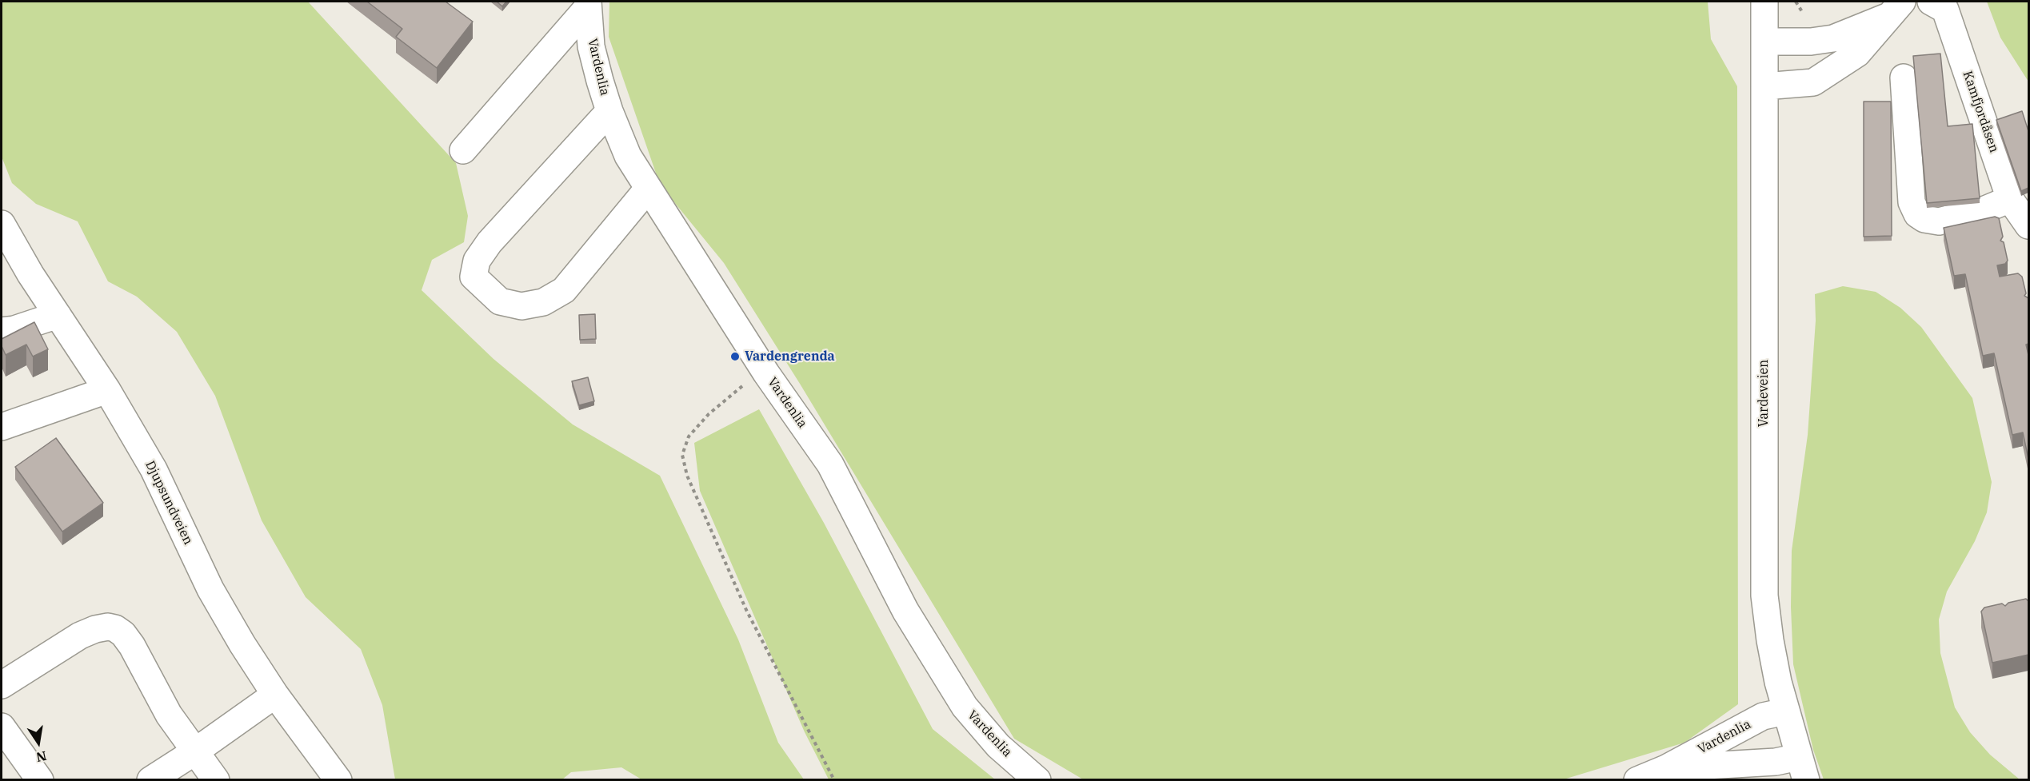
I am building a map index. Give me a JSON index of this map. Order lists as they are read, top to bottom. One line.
{"streets":{"street":["Vardenlia","Kamfjordåsen","Vardeveien","Djupsundveien"]},"crossings":[["Vardenlia","Vardeveien"]],"places":["Vardengrenda"],"north":"bottom"}
